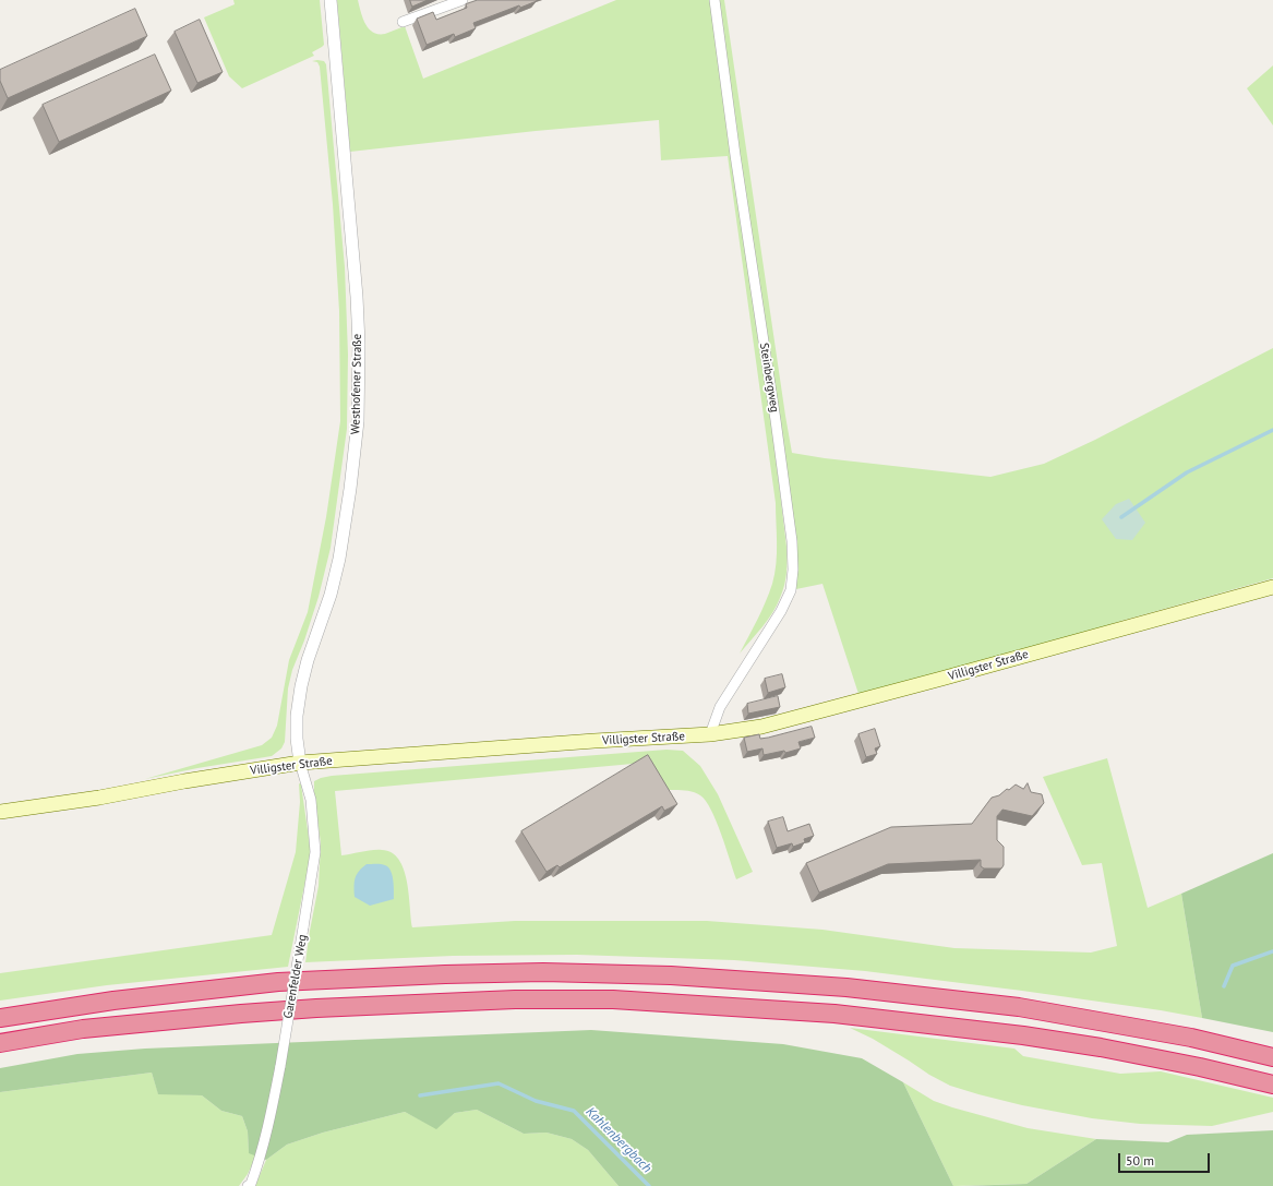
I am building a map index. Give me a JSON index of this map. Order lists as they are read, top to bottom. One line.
{"streets":{"main road":["Villigster Straße"],"street":["Steinbergweg","Westhofener Straße","Garenfelder Weg"]},"crossings":[["Steinbergweg","Villigster Straße"],["Westhofener Straße","Villigster Straße"],["Westhofener Straße","Garenfelder Weg"],["Villigster Straße","Garenfelder Weg"]],"water":["Kahlenbergbach"],"scale_bar":"50 m"}
